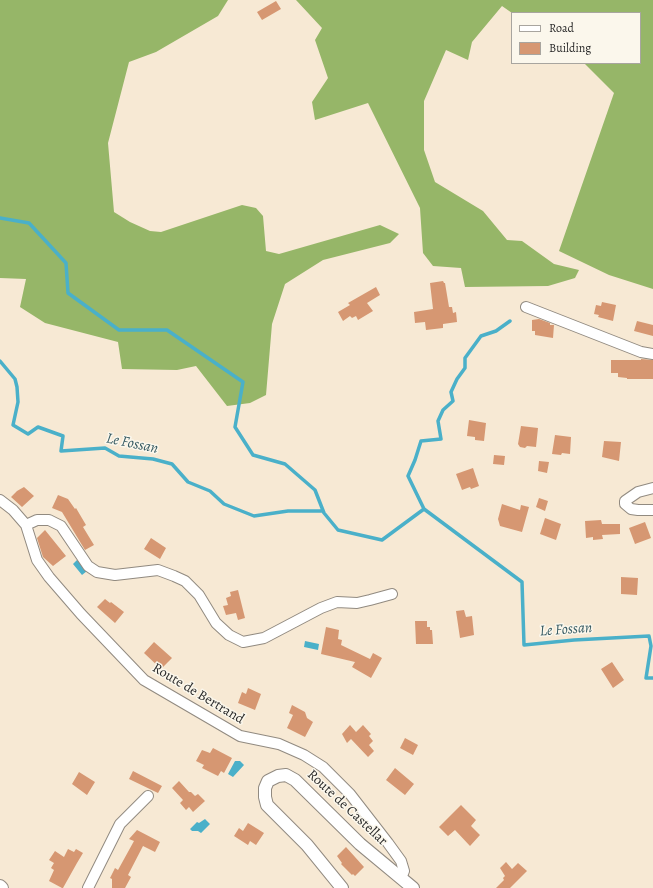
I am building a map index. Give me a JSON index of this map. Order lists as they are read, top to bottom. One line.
{"streets":{"street":["Route de Bertrand","Route de Castellar"]},"crossings":[["Route de Bertrand","Route de Castellar"]],"water":["Le Fossan"],"legend":["Road","Building"]}
